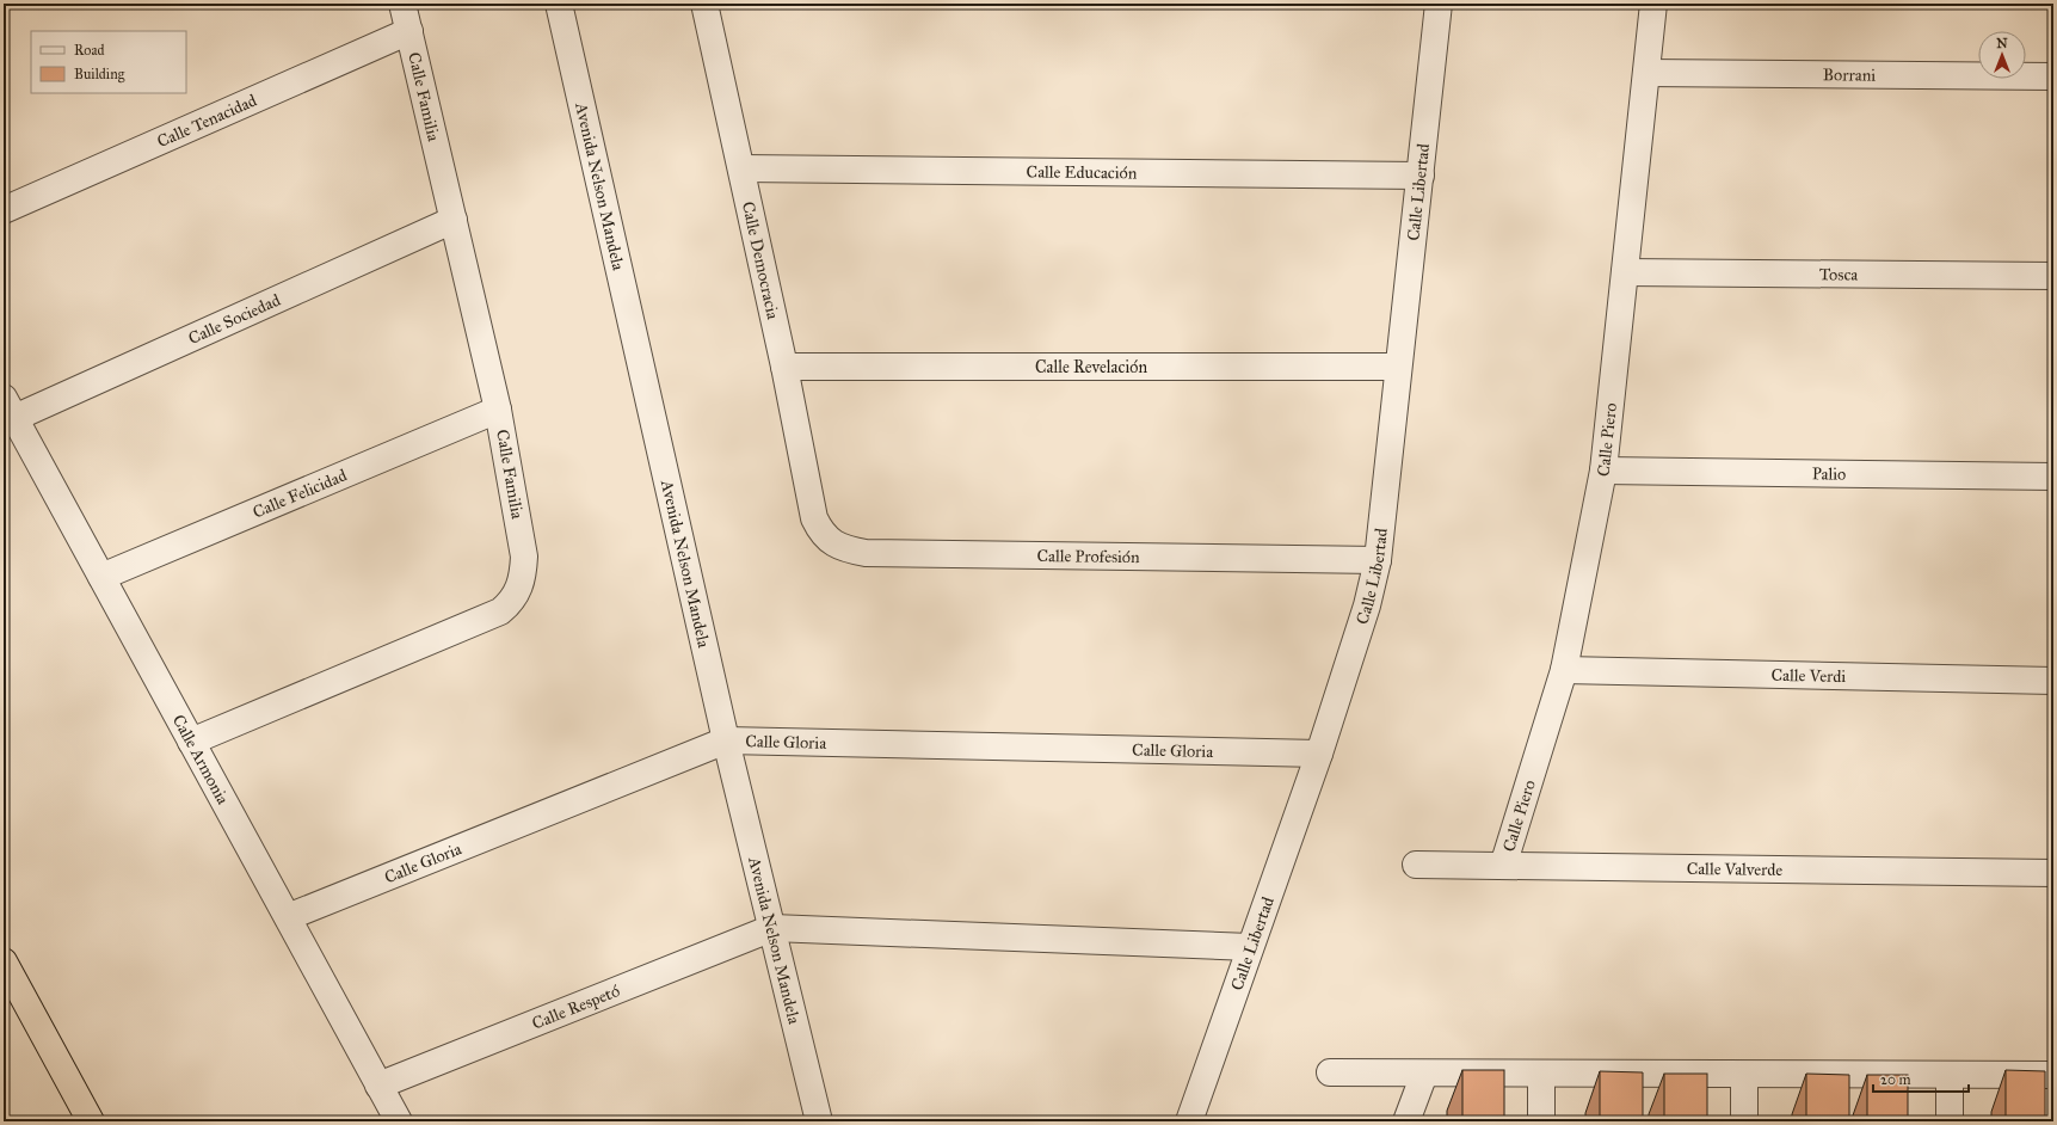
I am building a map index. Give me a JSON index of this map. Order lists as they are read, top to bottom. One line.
{"streets":{"street":["Borrani","Calle Familia","Calle Tenacidad","Calle Educación","Avenida Nelson Mandela","Calle Libertad","Calle Democracia","Tosca","Calle Sociedad","Calle Revelación","Calle Piero","Palio","Calle Felicidad","Calle Profesión","Calle Verdi","Calle Gloria","Calle Armonia","Calle Valverde","Calle Respetó"]},"crossings":[["Borrani","Calle Piero"],["Calle Familia","Calle Tenacidad"],["Calle Familia","Calle Sociedad"],["Calle Familia","Calle Felicidad"],["Calle Familia","Calle Armonia"],["Calle Educación","Calle Libertad"],["Calle Educación","Calle Democracia"],["Avenida Nelson Mandela","Calle Gloria"],["Avenida Nelson Mandela","Calle Respetó"],["Calle Libertad","Calle Revelación"],["Calle Libertad","Calle Profesión"],["Calle Libertad","Calle Gloria"],["Calle Democracia","Calle Revelación"],["Calle Democracia","Calle Profesión"],["Tosca","Calle Piero"],["Calle Sociedad","Calle Armonia"],["Calle Piero","Palio"],["Calle Piero","Calle Verdi"],["Calle Piero","Calle Valverde"],["Calle Felicidad","Calle Armonia"],["Calle Gloria","Calle Armonia"],["Calle Armonia","Calle Respetó"]],"legend":["Road","Building"],"scale_bar":"20 m","north":"top"}
